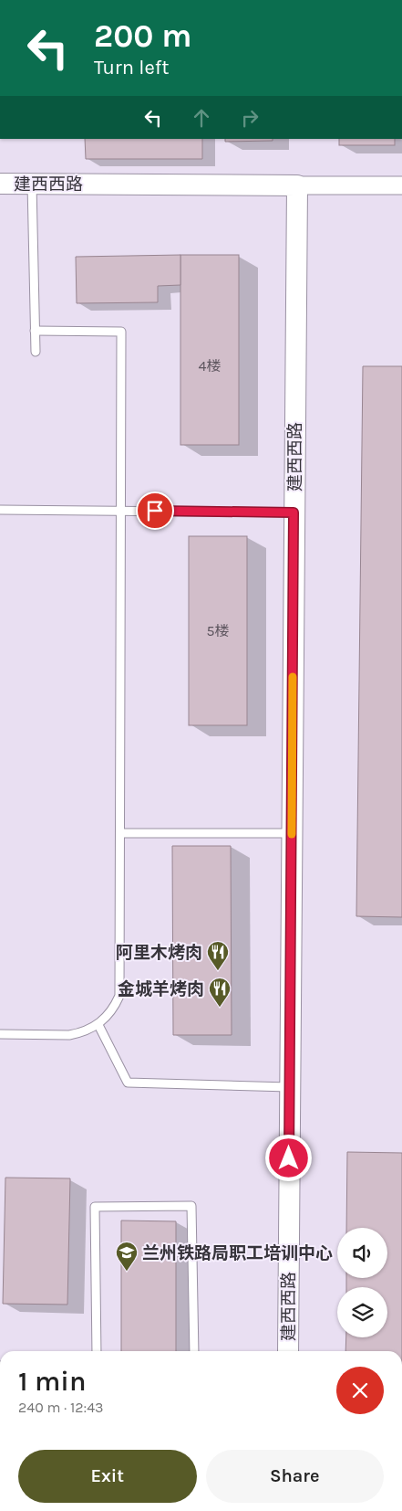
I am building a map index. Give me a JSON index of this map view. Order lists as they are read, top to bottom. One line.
{"streets":{"street":["建西西路"]},"places":{"restaurant":["阿里木烤肉","金城羊烤肉"],"school or university":["兰州铁路局职工培训中心"]},"house_numbers":["4楼","5楼"],"page":{"turn":["200 m","Turn left"],"heading":["1 min","240 m · 12:43"],"buttons":["Exit","Share"]}}
